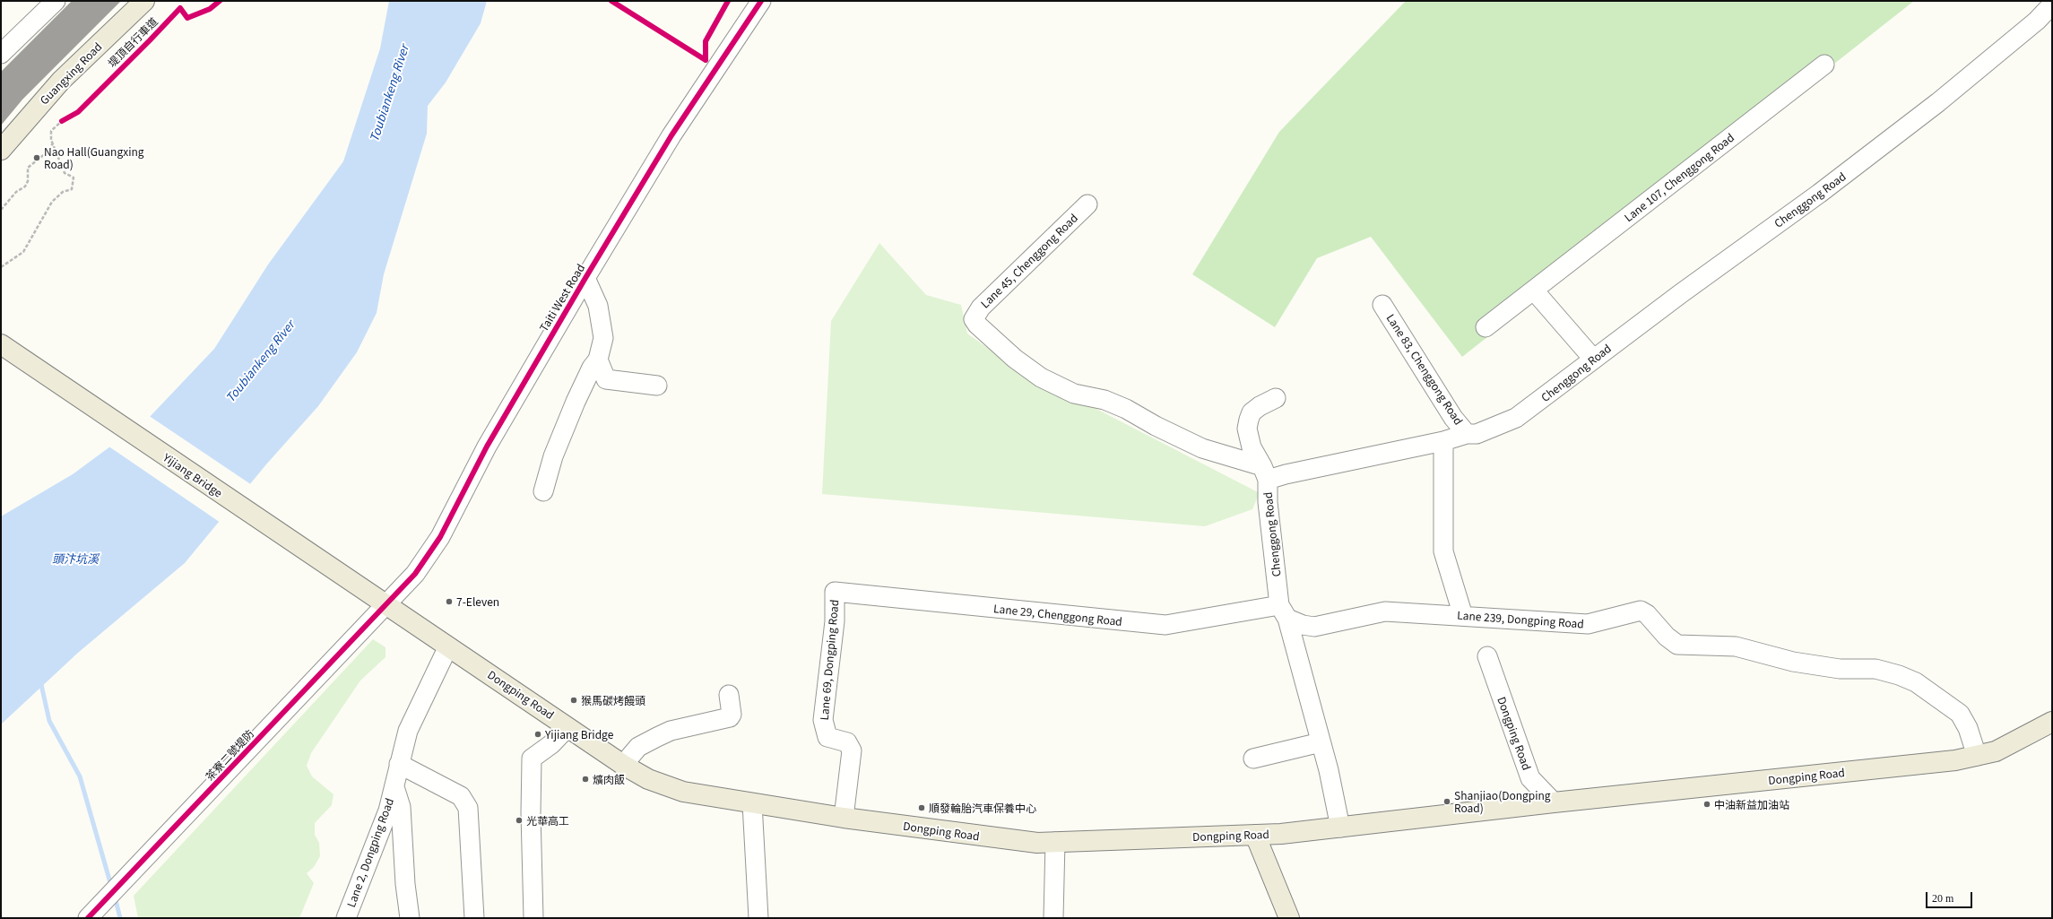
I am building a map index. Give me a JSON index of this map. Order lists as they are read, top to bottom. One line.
{"streets":{"main road":["Guangxing Road","Yijiang Bridge","Dongping Road"],"street":["Lane 107, Chenggong Road","Chenggong Road","Lane 45, Chenggong Road","Taiti West Road","Lane 83, Chenggong Road","Lane 29, Chenggong Road","Lane 239, Dongping Road","Lane 69, Dongping Road","茶寮二號堤防","Lane 2, Dongping Road"],"cycle path":["堤頂自行車道"]},"crossings":[["Chenggong Road","Lane 45, Chenggong Road"],["Chenggong Road","Lane 83, Chenggong Road"],["Chenggong Road","Lane 29, Chenggong Road"],["Chenggong Road","Lane 239, Dongping Road"],["Chenggong Road","Dongping Road"],["Taiti West Road","Yijiang Bridge"],["Taiti West Road","Dongping Road"],["Taiti West Road","茶寮二號堤防"],["Yijiang Bridge","Dongping Road"],["Yijiang Bridge","茶寮二號堤防"],["Lane 29, Chenggong Road","Lane 239, Dongping Road"],["Lane 29, Chenggong Road","Lane 69, Dongping Road"],["Lane 239, Dongping Road","Dongping Road"],["Lane 69, Dongping Road","Dongping Road"],["Dongping Road","茶寮二號堤防"],["Dongping Road","Lane 2, Dongping Road"]],"water":["Toubiankeng River","頭汴坑溪"],"places":["Nao Hall(Guangxing Road)","7-Eleven","猴馬碳烤饅頭","Yijiang Bridge","爌肉飯","Shanjiao(Dongping Road)","中油新益加油站","順發輪胎汽車保養中心","光華高工"],"scale_bar":"20 m"}
